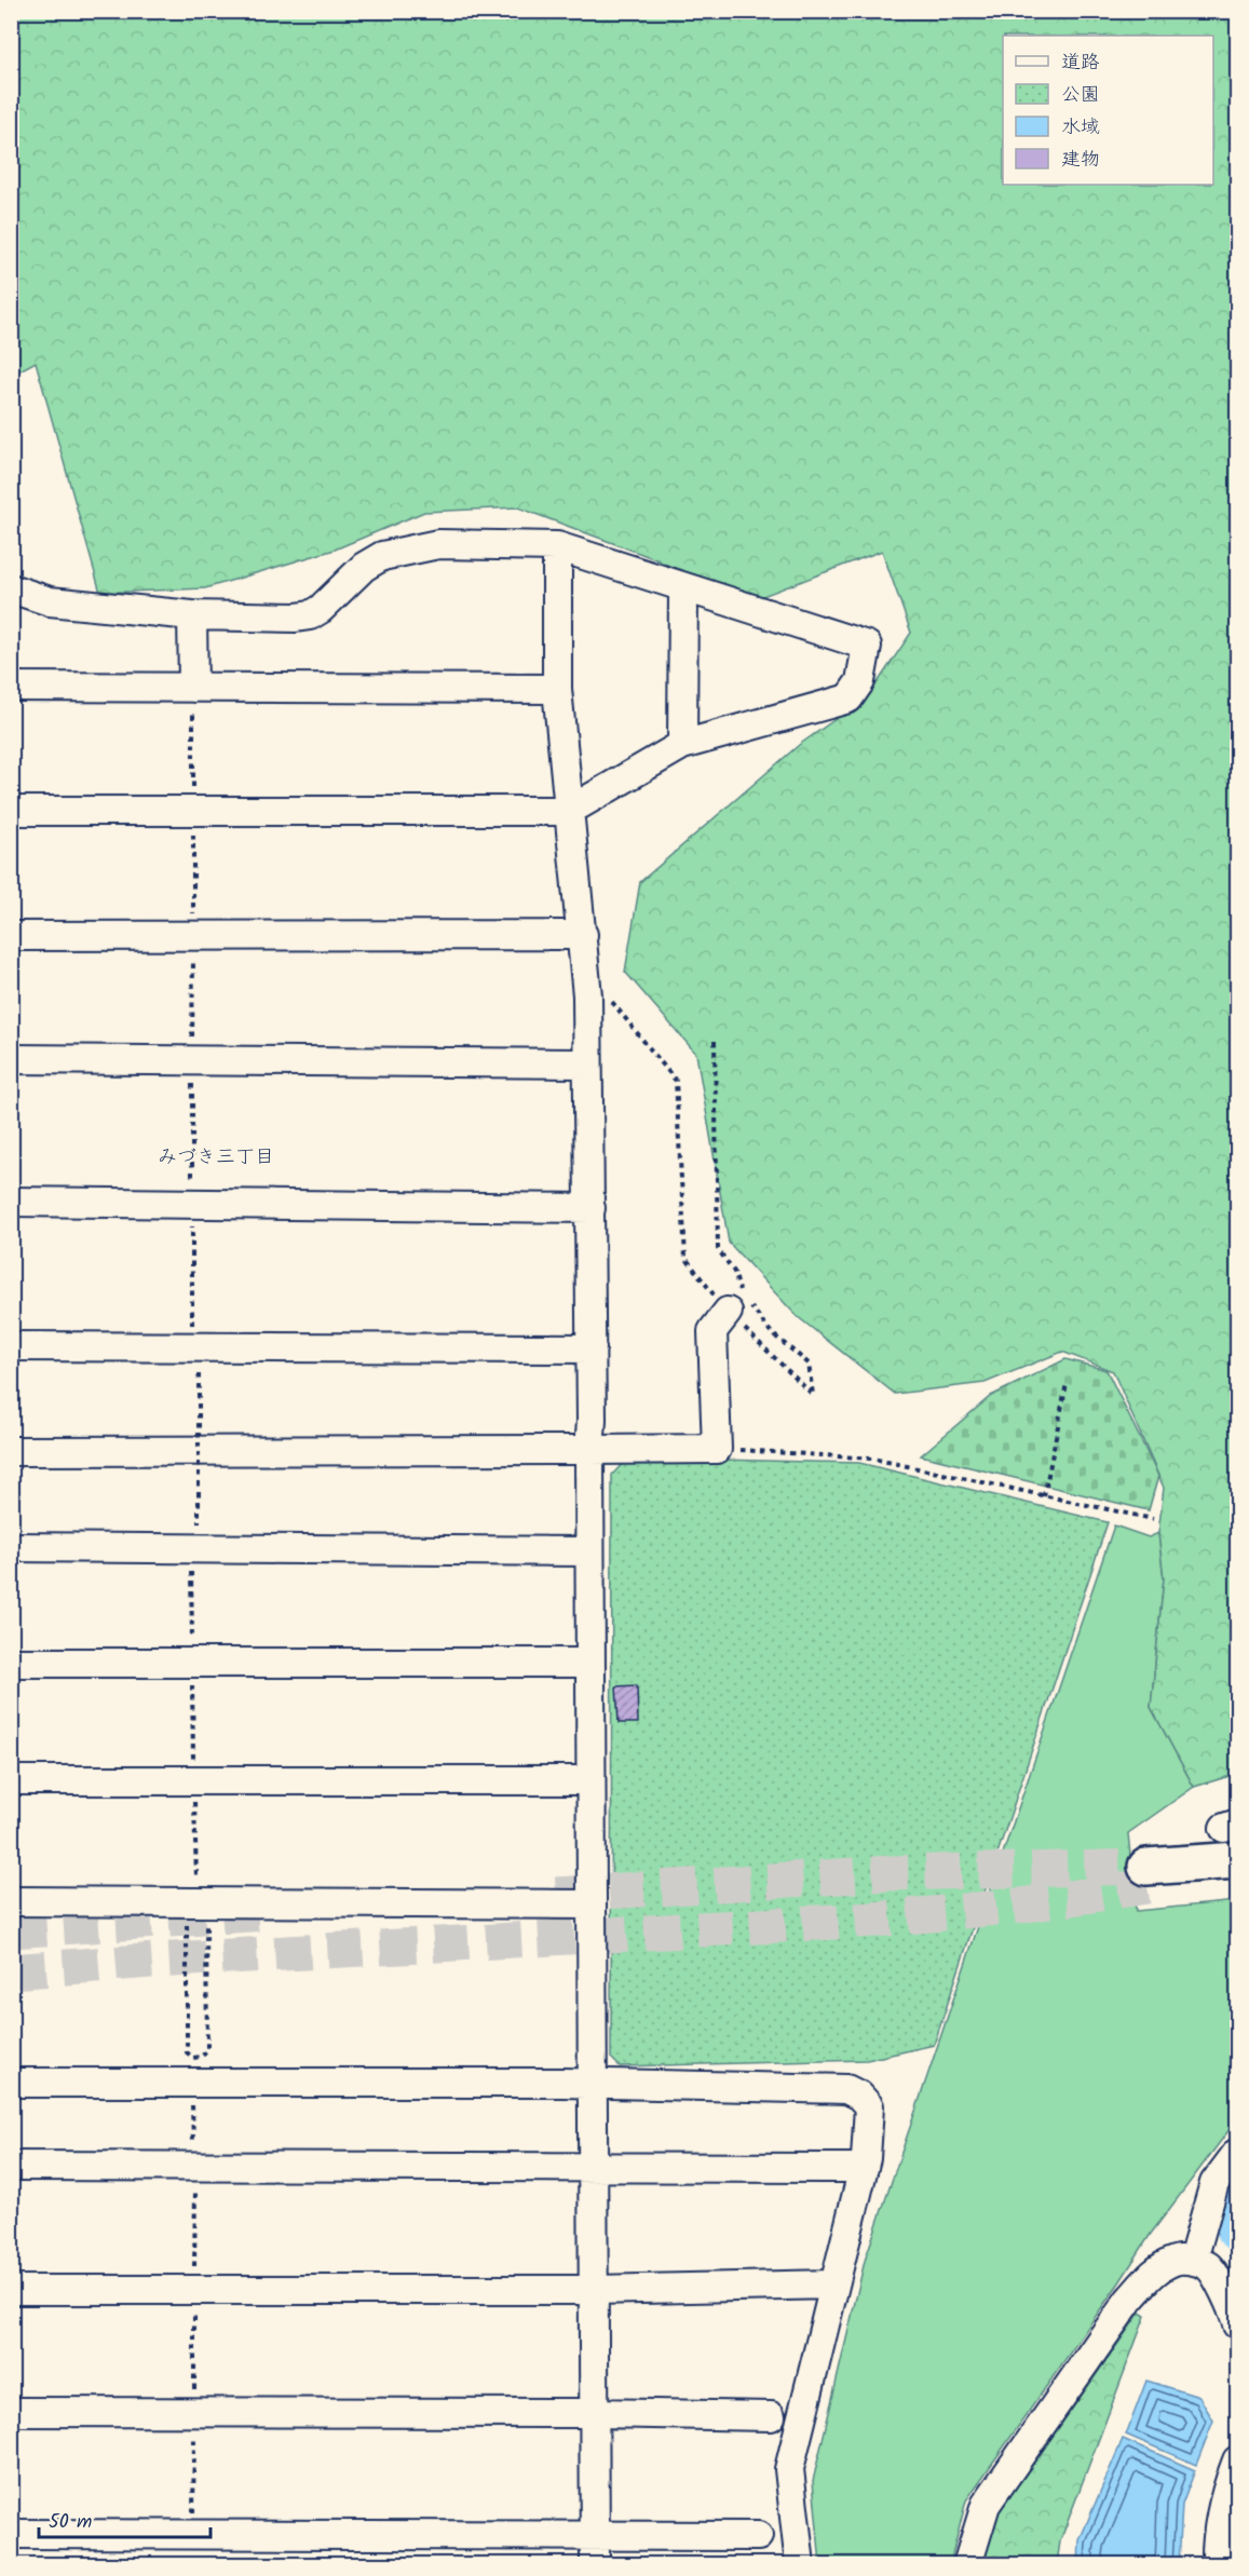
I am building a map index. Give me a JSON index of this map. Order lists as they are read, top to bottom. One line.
{"districts":["みづき三丁目"],"legend":["道路","公園","水域","建物"],"scale_bar":"50 m"}
